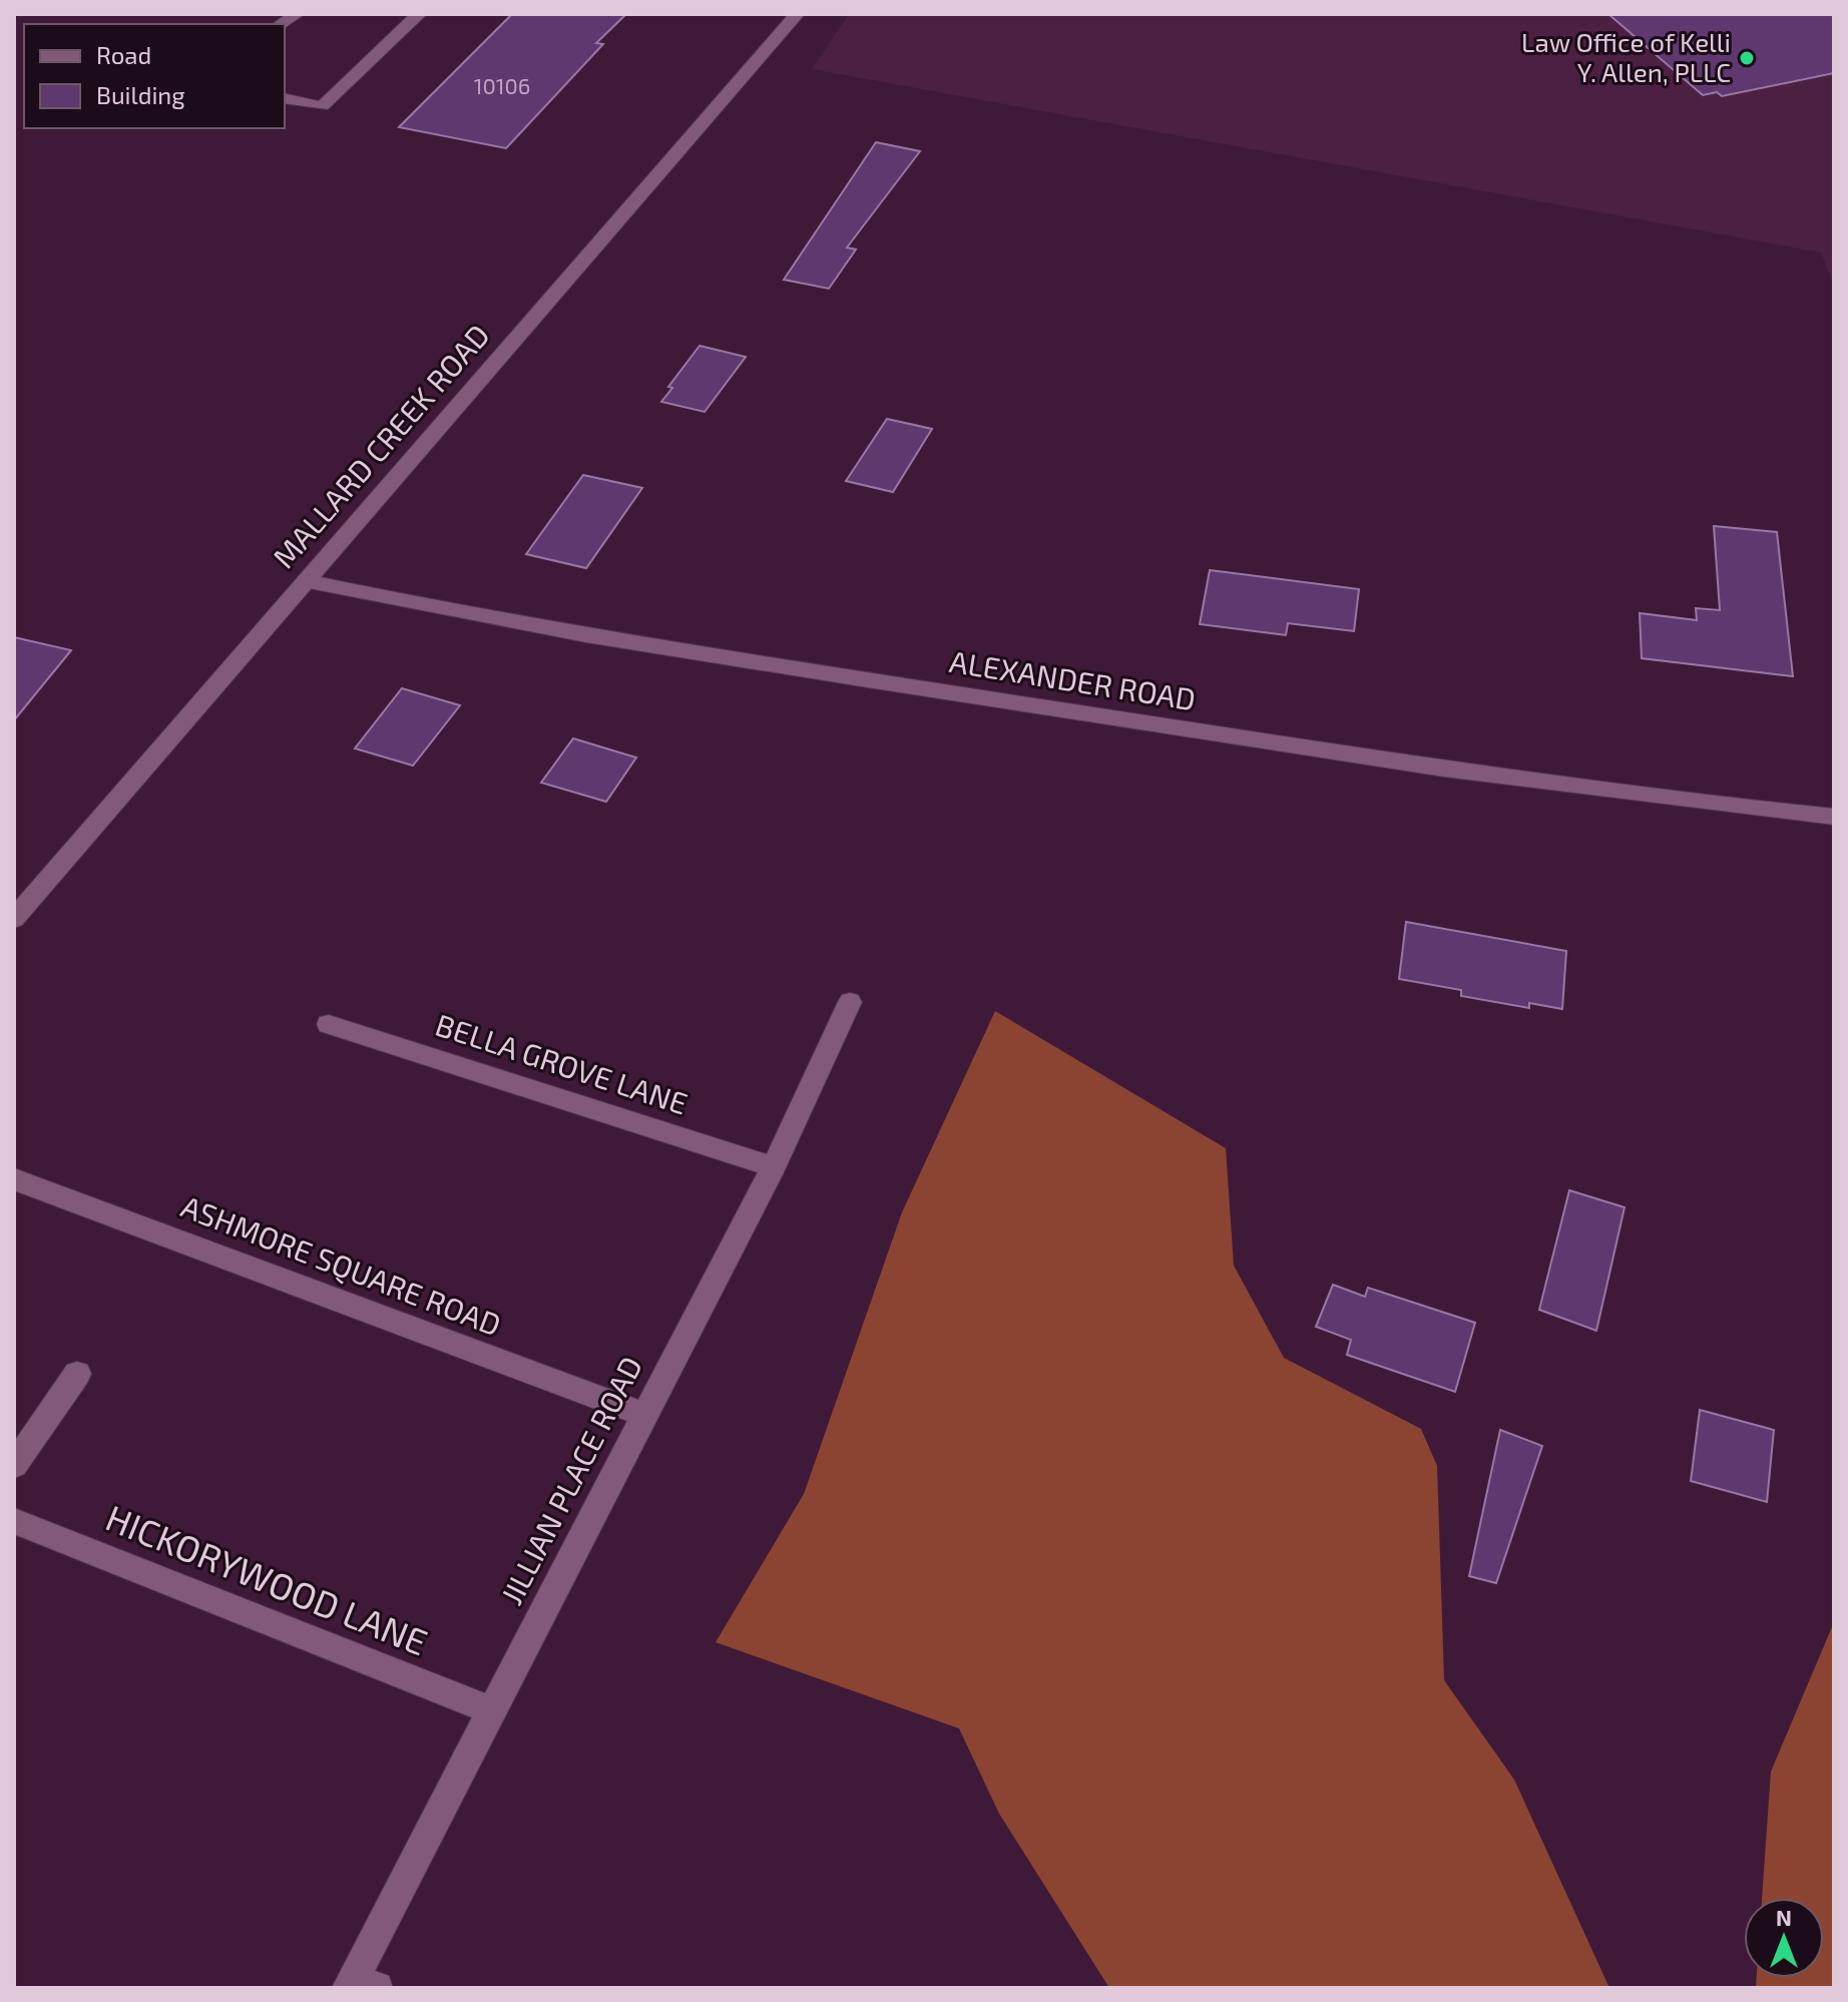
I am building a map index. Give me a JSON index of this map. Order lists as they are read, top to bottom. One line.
{"streets":{"street":["MALLARD CREEK ROAD","ALEXANDER ROAD","BELLA GROVE LANE","ASHMORE SQUARE ROAD","JILLIAN PLACE ROAD","HICKORYWOOD LANE"]},"crossings":[["MALLARD CREEK ROAD","ALEXANDER ROAD"],["BELLA GROVE LANE","JILLIAN PLACE ROAD"],["ASHMORE SQUARE ROAD","JILLIAN PLACE ROAD"],["JILLIAN PLACE ROAD","HICKORYWOOD LANE"]],"places":["Law Office of Kelli Y. Allen, PLLC"],"house_numbers":["10106"],"legend":["Road","Building"],"north":"top"}
